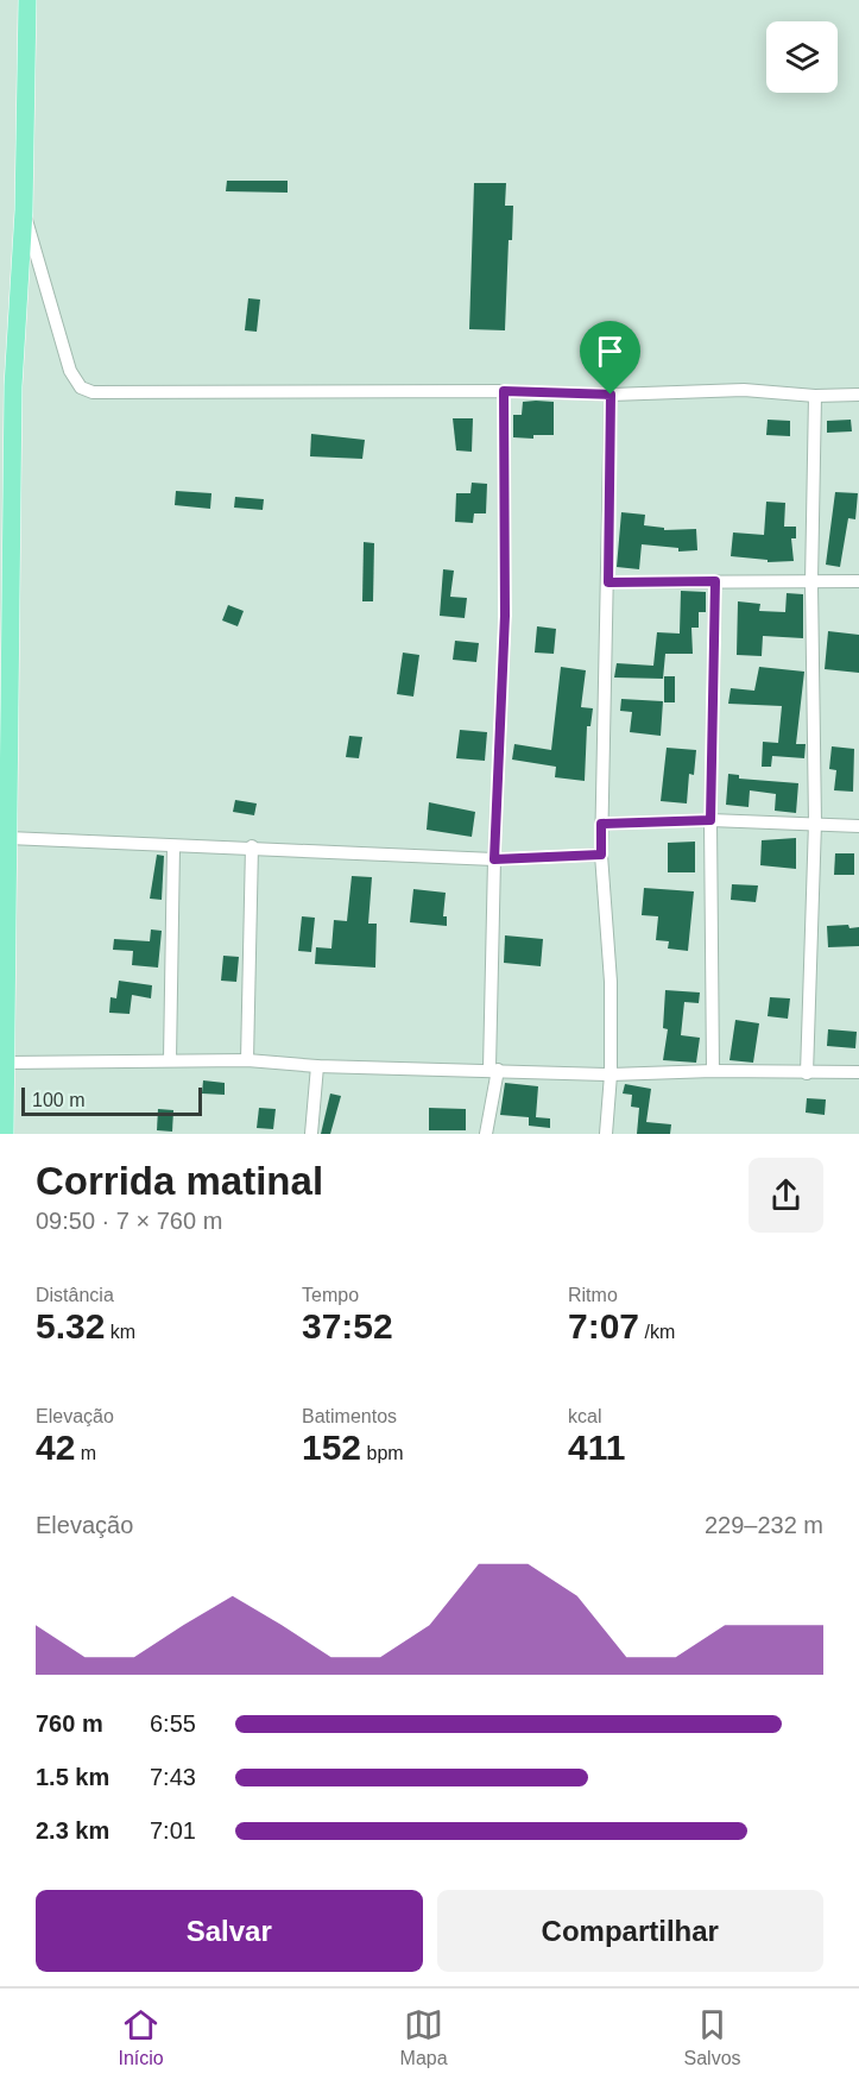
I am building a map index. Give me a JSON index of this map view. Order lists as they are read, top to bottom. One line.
{"scale_bar":"100 m","page":{"scale":"100 m","heading":["Corrida matinal","09:50 · 7 × 760 m"],"stats":[["Distância","5.32 km"],["Tempo","37:52"],["Ritmo","7:07 /km"],["Elevação","42 m"],["Batimentos","152 bpm"],["kcal","411"]],"chart":["Elevação","229–232 m"],"list":[{"name":"760 m","note":"6:55"},{"name":"1.5 km","note":"7:43"},{"name":"2.3 km","note":"7:01"}],"buttons":["Salvar","Compartilhar"],"tabs":["Início","Mapa","Salvos"]}}
